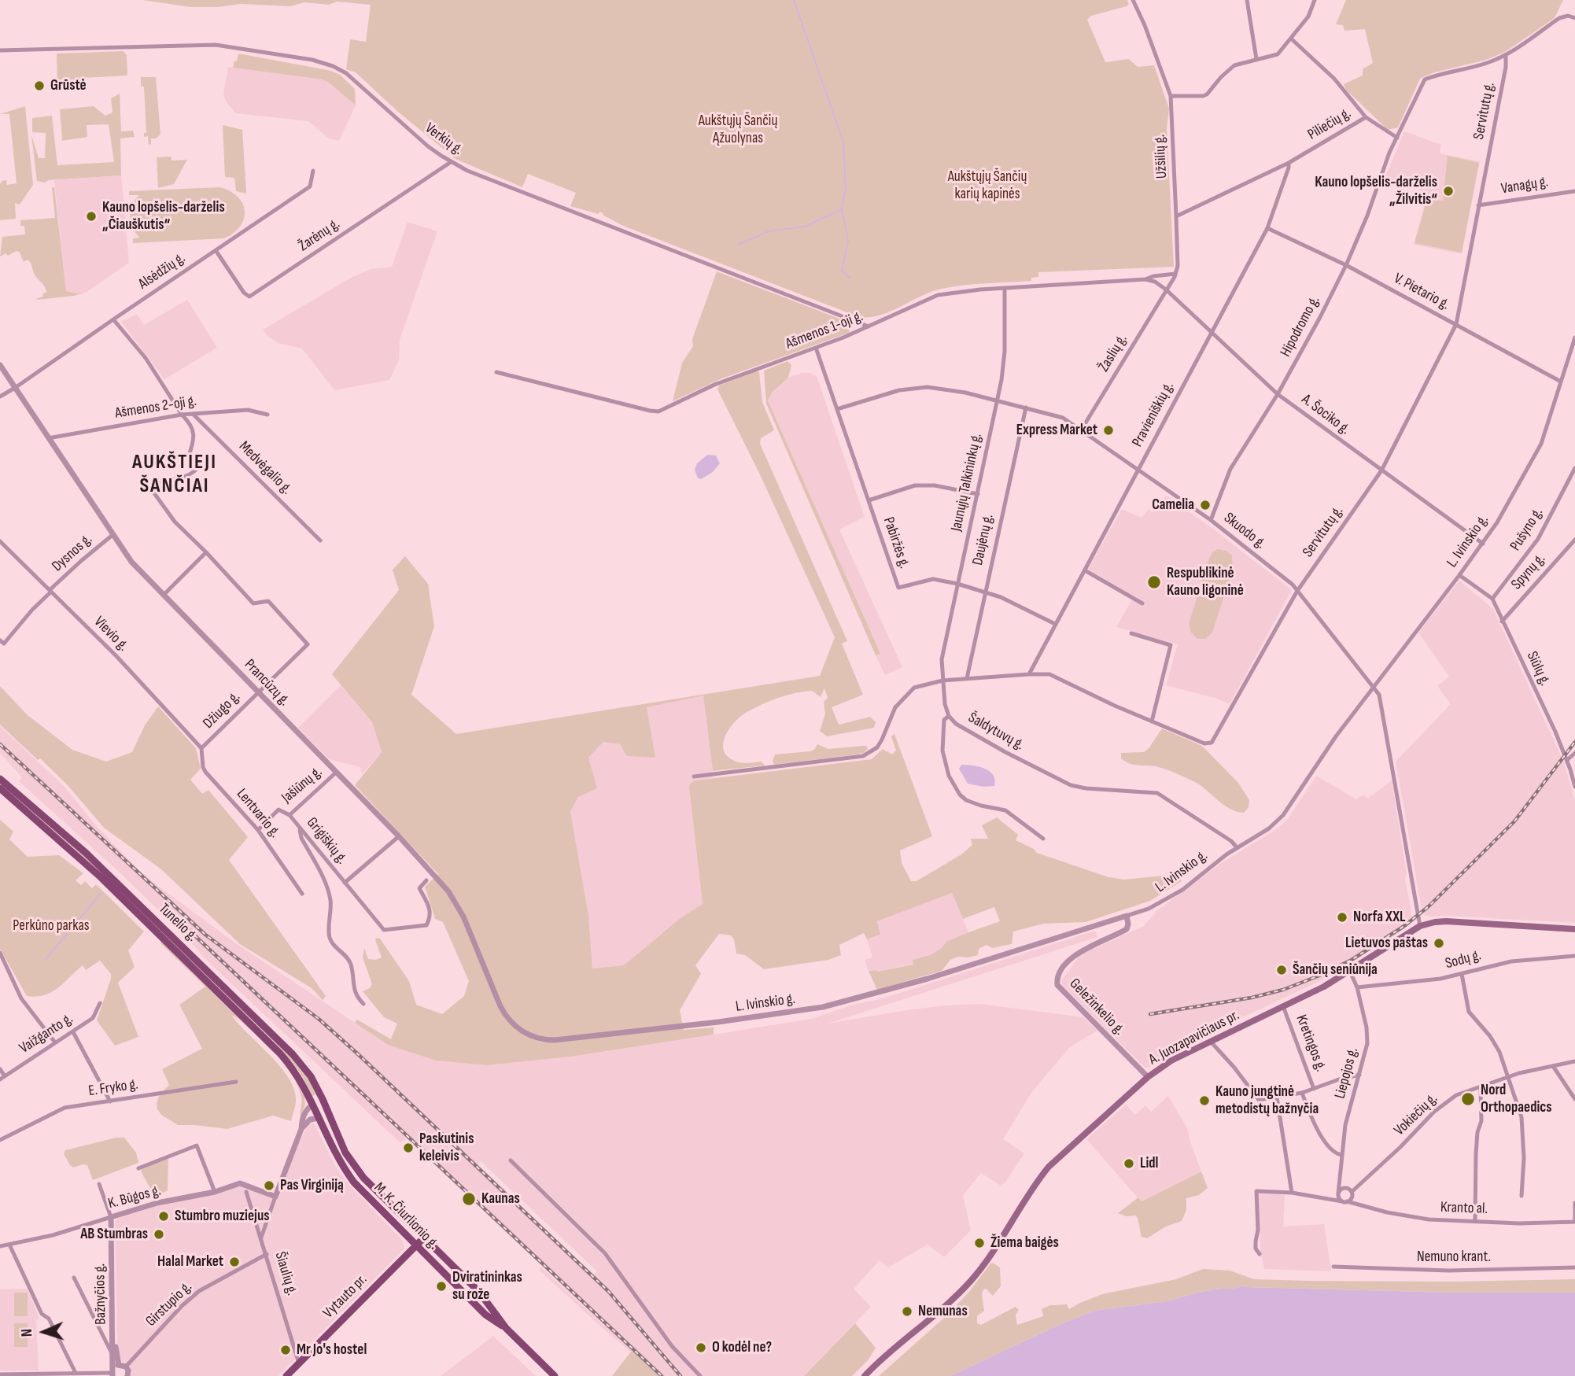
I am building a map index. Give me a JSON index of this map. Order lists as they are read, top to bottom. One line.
{"streets":{"main road":["Tunelio g.","A. Juozapavičiaus pr.","M. K. Čiurlionio g.","Vytauto pr."],"street":["Servitutų g.","Piliečių g.","Verkių g.","Užšilių g.","Vanagų g.","Žarėnų g.","Alsėdžių g.","V. Pietario g.","Hipodromo g.","Ašmenos 1-oji g.","Žaslių g.","Ašmenos 2-oji g.","Pravieniškių g.","A. Šociko g.","Medvėgalio g.","Jaunųjų Talkininkų g.","Pušyno g.","Skuodo g.","Daujėnų g.","L. Ivinskio g.","Pabiržės g.","Dysnos g.","Spynų g.","Vievio g.","Siūlų g.","Prancūzų g.","Džiugo g.","Šaldytuvų g.","Jašiūnų g.","Lentvario g.","Grigiškių g.","Sodų g.","Geležinkelio g.","Vaižganto g.","Kretingos g.","Liepojos g.","E. Fryko g.","Vokiečių g.","K. Būgos g.","Kranto al.","Nemuno krant.","Šiaulių g.","Bažnyčios g.","Girstupio g."]},"crossings":[["Servitutų g.","Vanagų g."],["Servitutų g.","V. Pietario g."],["Servitutų g.","Pravieniškių g."],["Servitutų g.","A. Šociko g."],["Servitutų g.","Jaunųjų Talkininkų g."],["Servitutų g.","Skuodo g."],["Servitutų g.","Daujėnų g."],["Servitutų g.","Šaldytuvų g."],["Piliečių g.","Užšilių g."],["Piliečių g.","Hipodromo g."],["Piliečių g.","Pravieniškių g."],["Verkių g.","Žarėnų g."],["Verkių g.","Ašmenos 1-oji g."],["Žarėnų g.","Alsėdžių g."],["Alsėdžių g.","Prancūzų g."],["V. Pietario g.","Hipodromo g."],["V. Pietario g.","Pravieniškių g."],["V. Pietario g.","L. Ivinskio g."],["Hipodromo g.","A. Šociko g."],["Hipodromo g.","Skuodo g."],["Ašmenos 1-oji g.","Jaunųjų Talkininkų g."],["Ašmenos 1-oji g.","Pabiržės g."],["Žaslių g.","A. Šociko g."],["Žaslių g.","Skuodo g."],["Ašmenos 2-oji g.","Medvėgalio g."],["Ašmenos 2-oji g.","Prancūzų g."],["Pravieniškių g.","A. Šociko g."],["Pravieniškių g.","Skuodo g."],["Pravieniškių g.","Pabiržės g."],["A. Šociko g.","L. Ivinskio g."],["Jaunųjų Talkininkų g.","Skuodo g."],["Jaunųjų Talkininkų g.","Pabiržės g."],["Jaunųjų Talkininkų g.","Šaldytuvų g."],["Pušyno g.","Siūlų g."],["Skuodo g.","Daujėnų g."],["Skuodo g.","L. Ivinskio g."],["Skuodo g.","Pabiržės g."],["Skuodo g.","A. Juozapavičiaus pr."],["Daujėnų g.","Pabiržės g."],["L. Ivinskio g.","Siūlų g."],["L. Ivinskio g.","Prancūzų g."],["L. Ivinskio g.","Šaldytuvų g."],["L. Ivinskio g.","Geležinkelio g."],["Dysnos g.","Vievio g."],["Dysnos g.","Prancūzų g."],["Spynų g.","Siūlų g."],["Vievio g.","Džiugo g."],["Vievio g.","Lentvario g."],["Prancūzų g.","Džiugo g."],["Prancūzų g.","Jašiūnų g."],["Prancūzų g.","Grigiškių g."],["Džiugo g.","Lentvario g."],["Jašiūnų g.","Lentvario g."],["Jašiūnų g.","Grigiškių g."],["Lentvario g.","Grigiškių g."],["Tunelio g.","M. K. Čiurlionio g."],["Sodų g.","Liepojos g."],["Geležinkelio g.","A. Juozapavičiaus pr."],["A. Juozapavičiaus pr.","Kretingos g."],["A. Juozapavičiaus pr.","Liepojos g."],["Kretingos g.","Liepojos g."],["K. Būgos g.","Bažnyčios g."],["M. K. Čiurlionio g.","Vytauto pr."],["Šiaulių g.","Vytauto pr."],["Šiaulių g.","Girstupio g."],["Bažnyčios g.","Girstupio g."]],"districts":["AUKŠTIEJI ŠANČIAI"],"parks":["Aukštųjų Šančių Ąžuolynas","Aukštųjų Šančių karių kapinės","Perkūno parkas"],"places":["Grūstė","Kauno lopšelis-darželis „Žilvitis“","Kauno lopšelis-darželis „Čiauškutis“","Express Market","Camelia","Respublikinė Kauno ligoninė","Norfa XXL","Lietuvos paštas","Šančių seniūnija","Nord Orthopaedics","Kauno jungtinė metodistų bažnyčia","Paskutinis keleivis","Lidl","Pas Virginiją","Kaunas","Stumbro muziejus","AB Stumbras","Žiema baigės","Halal Market","Dviratininkas su rože","Nemunas","O kodėl ne?","Mr Jo's hostel"],"north":"left"}
